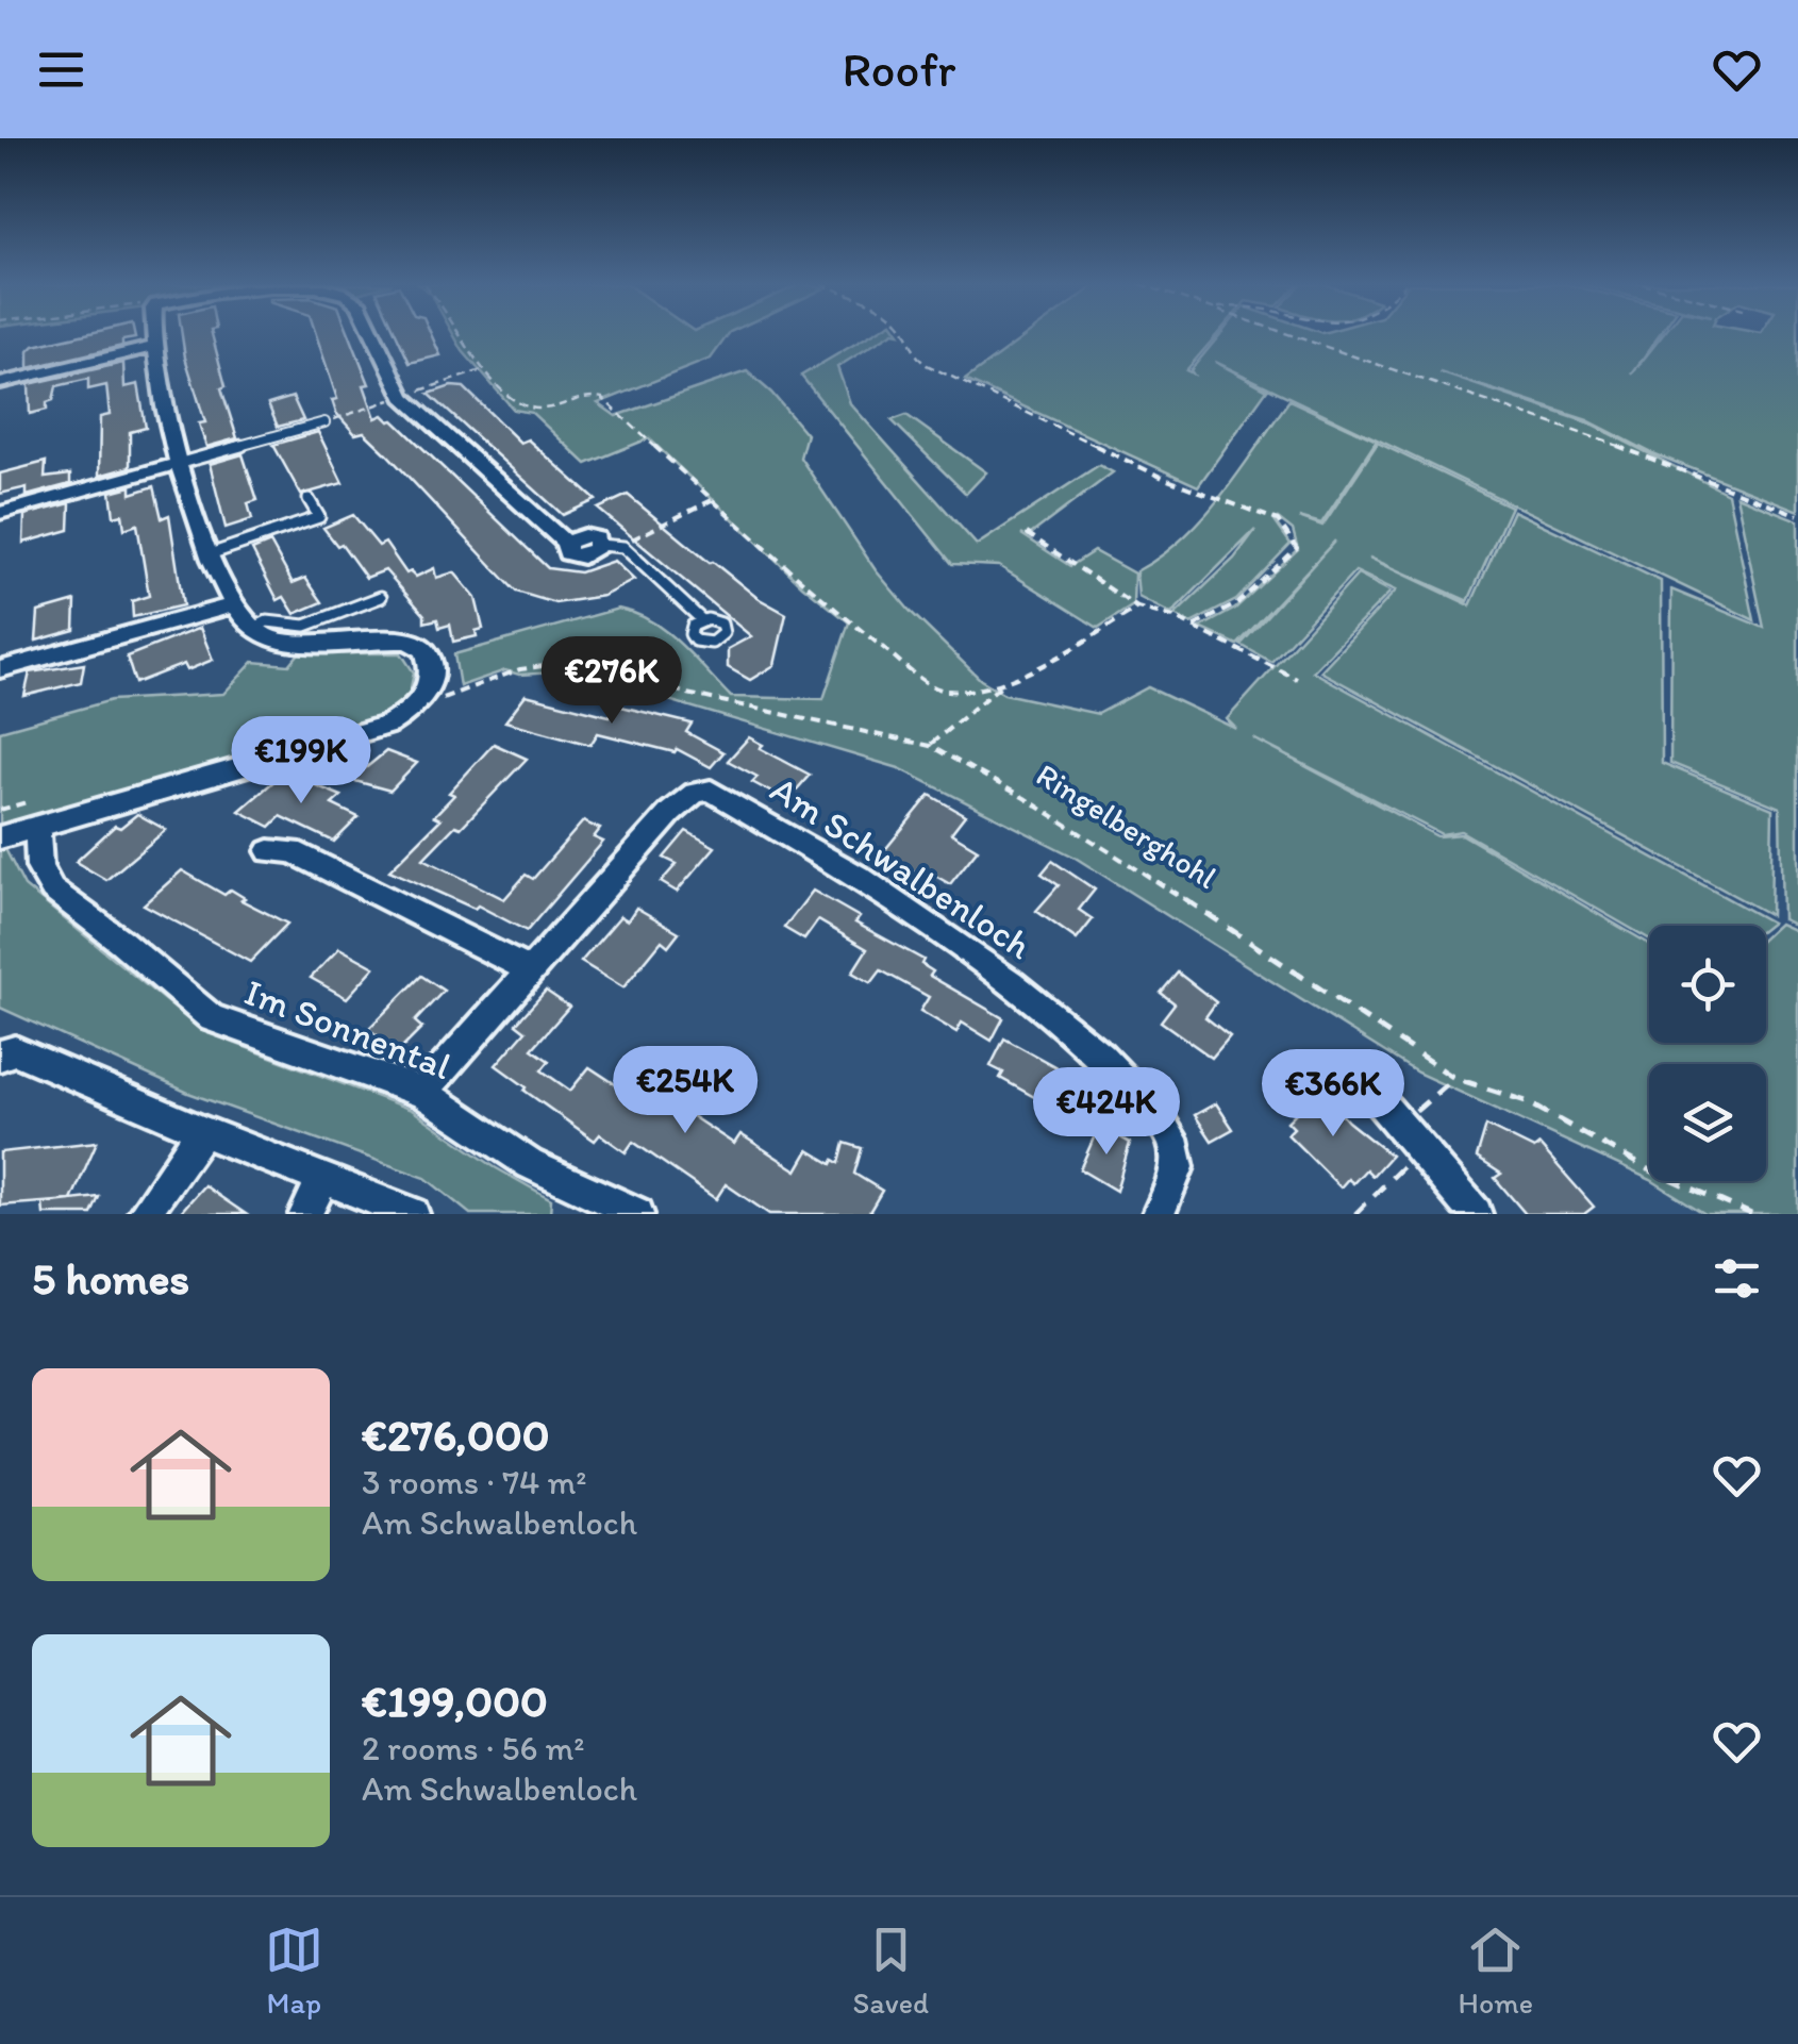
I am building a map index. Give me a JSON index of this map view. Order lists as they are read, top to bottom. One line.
{"streets":{"street":["Am Schwalbenloch","Im Sonnental"],"path":["Ringelberghohl"]},"crossings":[["Am Schwalbenloch","Im Sonnental"]],"page":{"header":"Roofr","price":["€276K","€199K","€254K","€366K","€424K"],"heading":"5 homes","list":[{"name":"€276,000","note":"3 rooms · 74 m² · Am Schwalbenloch"},{"name":"€199,000","note":"2 rooms · 56 m² · Am Schwalbenloch"}],"tabs":["Map","Saved","Home"]}}
